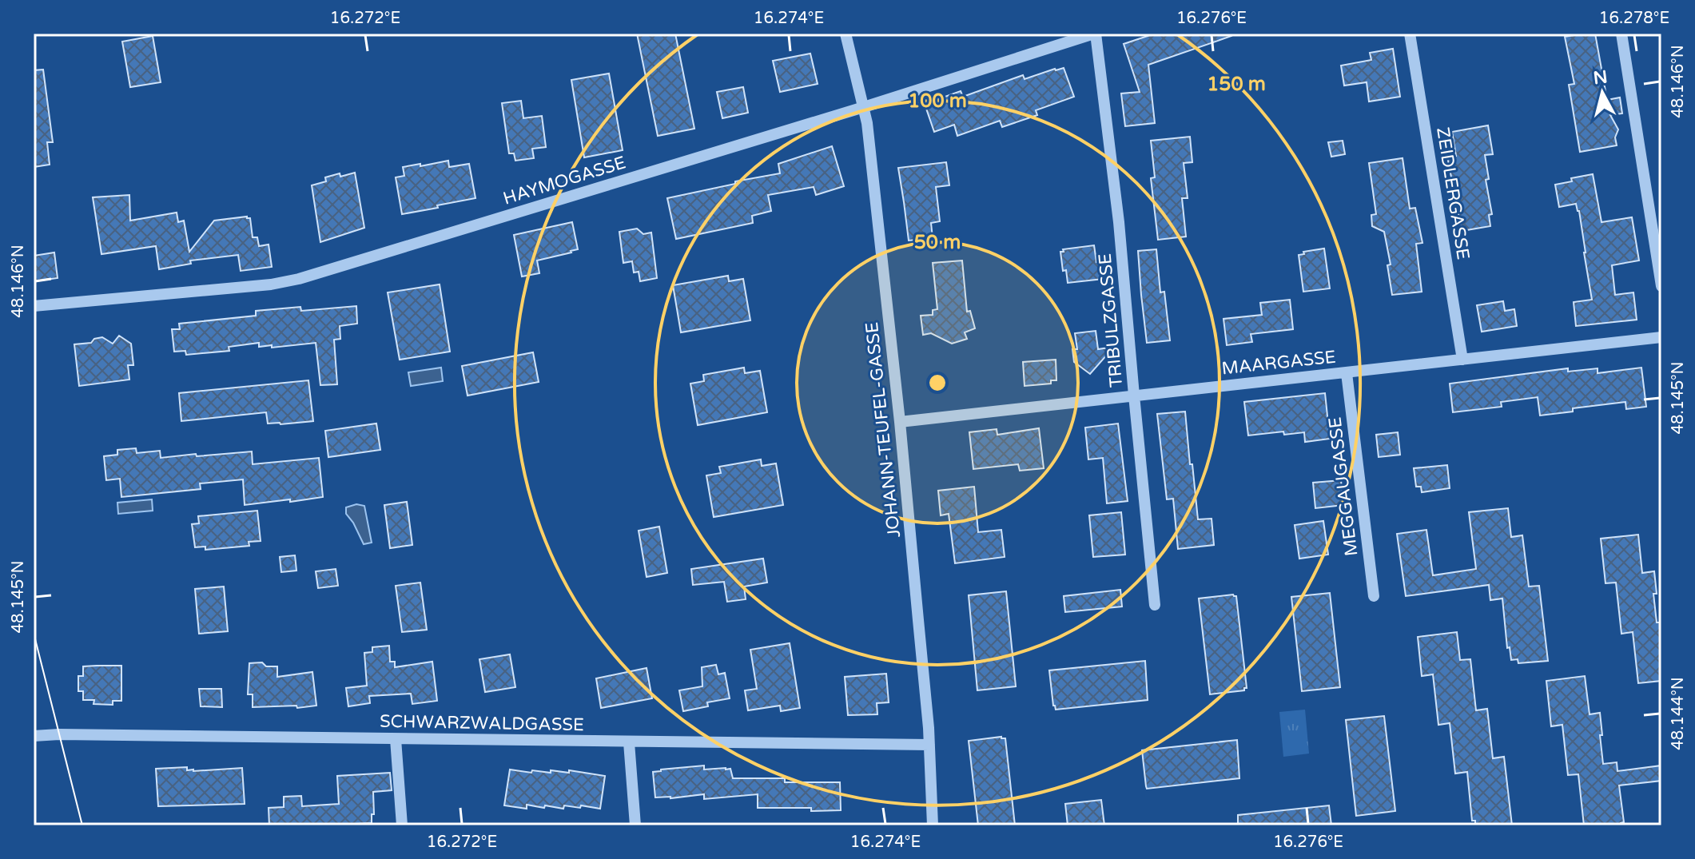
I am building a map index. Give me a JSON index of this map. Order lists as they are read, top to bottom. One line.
{"streets":{"street":["HAYMOGASSE","ZEIDLERGASSE","TRIBULZGASSE","MAARGASSE","JOHANN-TEUFEL-GASSE","MEGGAUGASSE","SCHWARZWALDGASSE"]},"crossings":[["HAYMOGASSE","TRIBULZGASSE"],["HAYMOGASSE","JOHANN-TEUFEL-GASSE"],["ZEIDLERGASSE","MAARGASSE"],["TRIBULZGASSE","MAARGASSE"],["MAARGASSE","JOHANN-TEUFEL-GASSE"],["MAARGASSE","MEGGAUGASSE"],["JOHANN-TEUFEL-GASSE","SCHWARZWALDGASSE"]],"north":"top","coordinates":["16.272°E","16.274°E","16.276°E","16.278°E","48.146°N","48.145°N","48.144°N"],"rings":["150 m","100 m","50 m"]}
